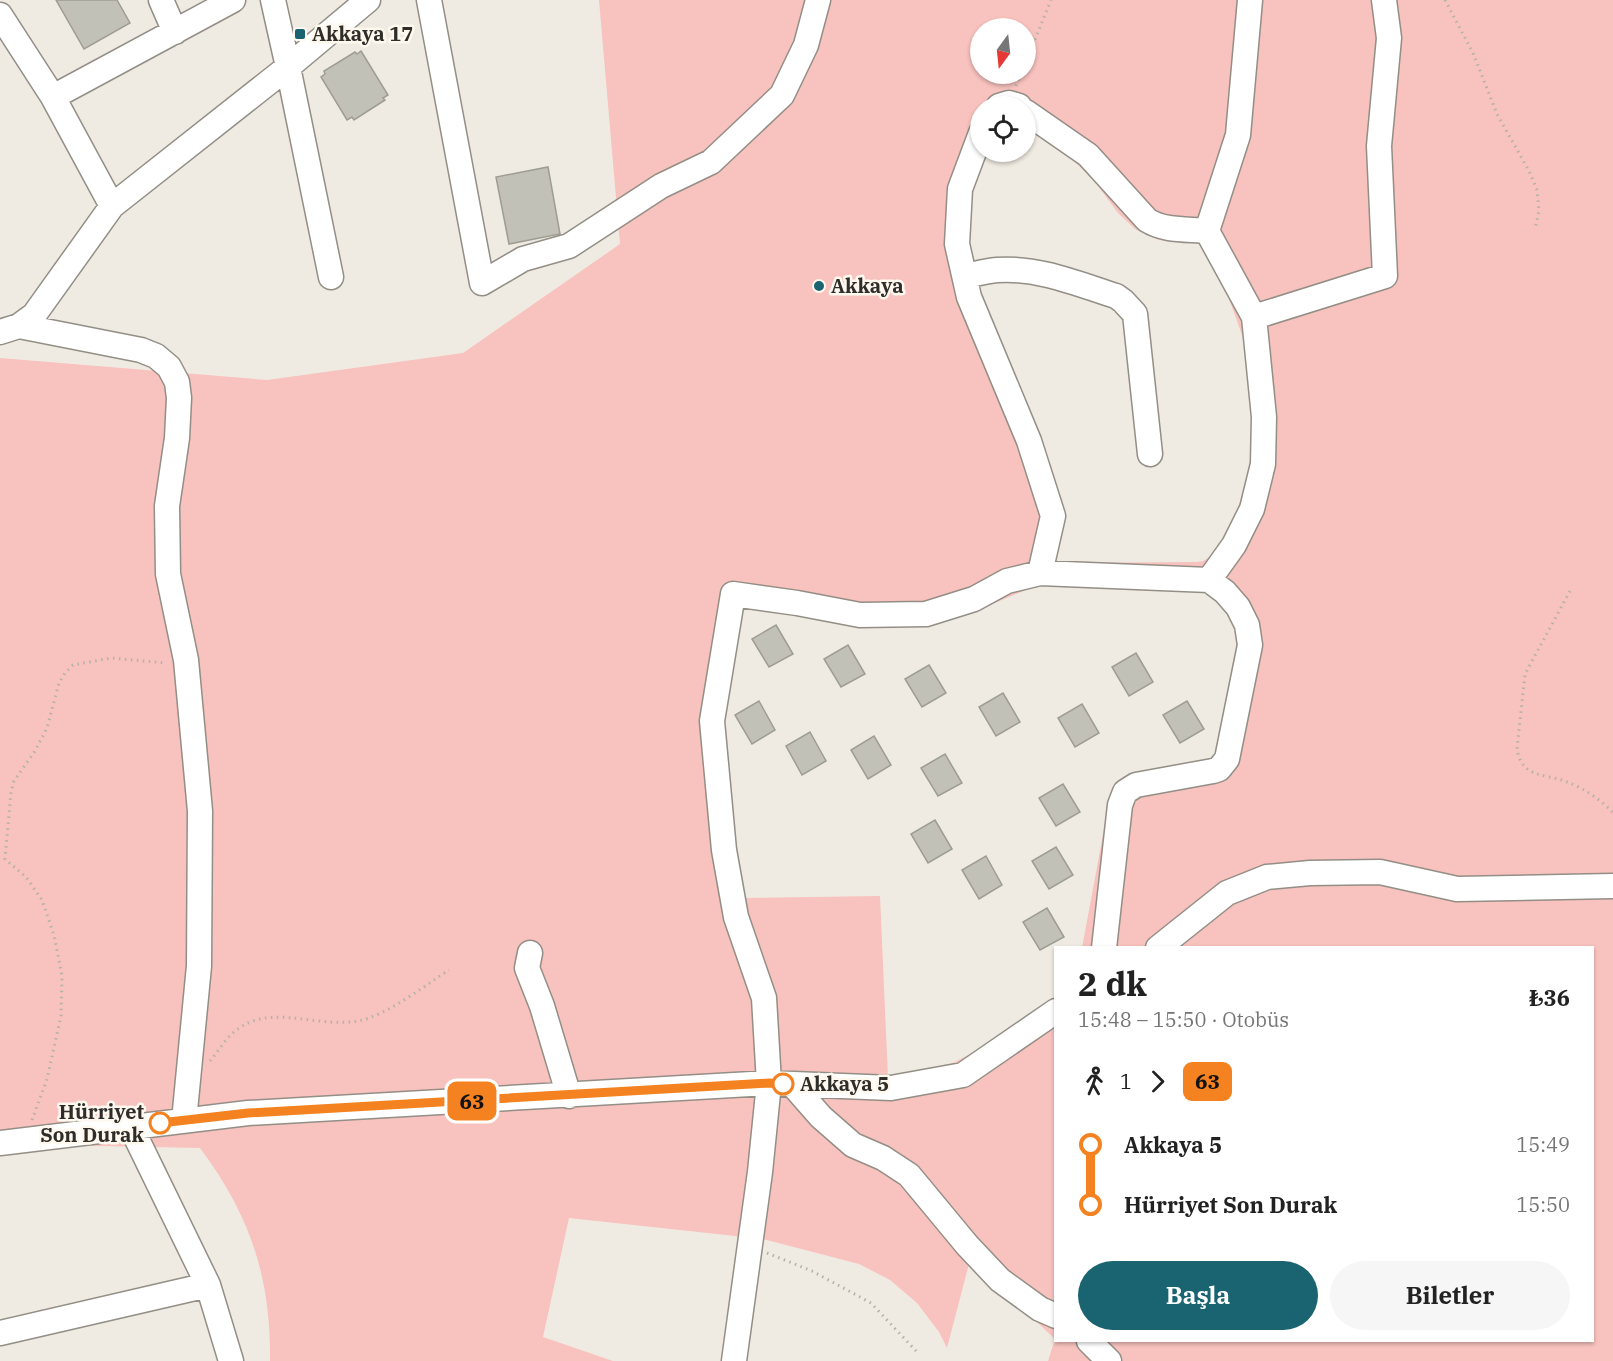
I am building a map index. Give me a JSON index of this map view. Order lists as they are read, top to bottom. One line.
{"places":{"transit":["Akkaya 17"],"other":["Akkaya","Akkaya 5","Hürriyet Son Durak"]},"lines":["bus line 63"],"north":"bottom","page":{"on_map":"63","heading":["2 dk","15:48 – 15:50 · Otobüs","₺36"],"legs":["1","63"],"list":[{"name":"Akkaya 5","value":"15:49"},{"name":"Hürriyet Son Durak","value":"15:50"}],"buttons":["Başla","Biletler"]}}
